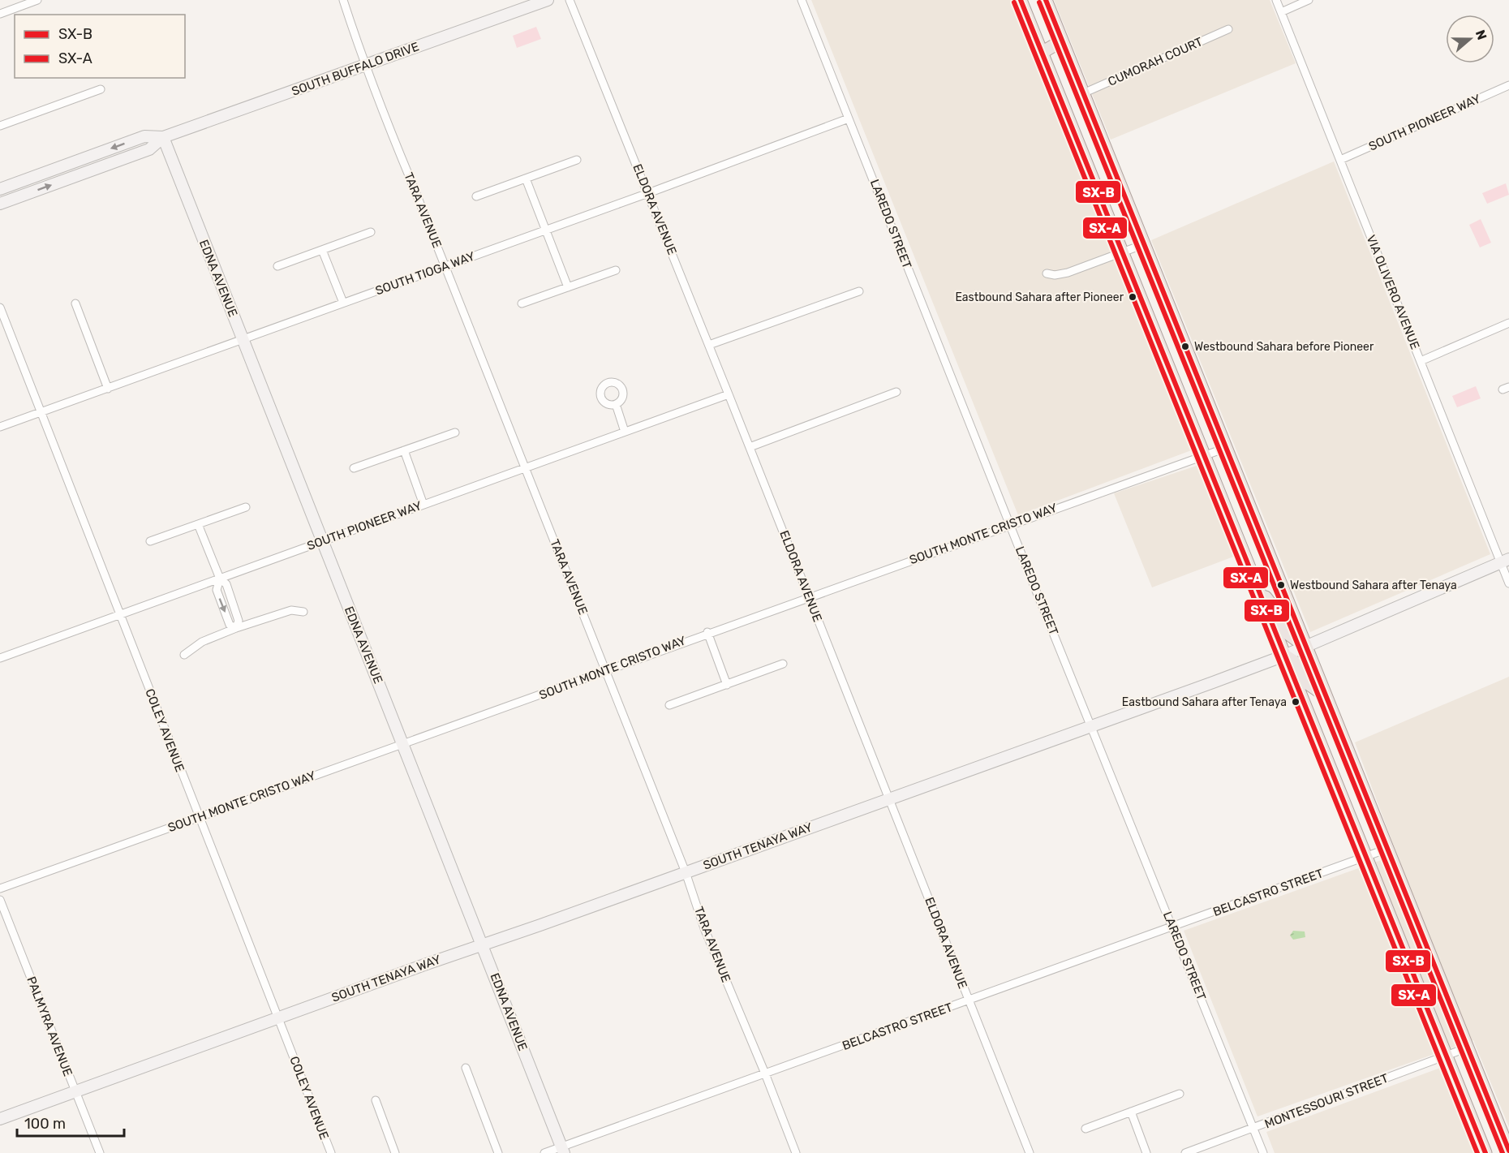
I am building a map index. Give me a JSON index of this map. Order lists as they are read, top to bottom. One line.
{"streets":{"street":["CUMORAH COURT","SOUTH BUFFALO DRIVE","SOUTH PIONEER WAY","ELDORA AVENUE","TARA AVENUE","LAREDO STREET","SOUTH TIOGA WAY","EDNA AVENUE","VIA OLIVERO AVENUE","SOUTH MONTE CRISTO WAY","COLEY AVENUE","SOUTH TENAYA WAY","BELCASTRO STREET","PALMYRA AVENUE","MONTESSOURI STREET"]},"crossings":[["SOUTH BUFFALO DRIVE","TARA AVENUE"],["SOUTH BUFFALO DRIVE","EDNA AVENUE"],["SOUTH PIONEER WAY","ELDORA AVENUE"],["SOUTH PIONEER WAY","TARA AVENUE"],["SOUTH PIONEER WAY","EDNA AVENUE"],["SOUTH PIONEER WAY","VIA OLIVERO AVENUE"],["SOUTH PIONEER WAY","COLEY AVENUE"],["ELDORA AVENUE","SOUTH TIOGA WAY"],["ELDORA AVENUE","SOUTH MONTE CRISTO WAY"],["ELDORA AVENUE","SOUTH TENAYA WAY"],["ELDORA AVENUE","BELCASTRO STREET"],["TARA AVENUE","SOUTH TIOGA WAY"],["TARA AVENUE","SOUTH MONTE CRISTO WAY"],["TARA AVENUE","SOUTH TENAYA WAY"],["TARA AVENUE","BELCASTRO STREET"],["LAREDO STREET","SOUTH TIOGA WAY"],["LAREDO STREET","SOUTH MONTE CRISTO WAY"],["LAREDO STREET","SOUTH TENAYA WAY"],["LAREDO STREET","BELCASTRO STREET"],["LAREDO STREET","MONTESSOURI STREET"],["SOUTH TIOGA WAY","EDNA AVENUE"],["SOUTH TIOGA WAY","COLEY AVENUE"],["EDNA AVENUE","SOUTH MONTE CRISTO WAY"],["EDNA AVENUE","SOUTH TENAYA WAY"],["EDNA AVENUE","BELCASTRO STREET"],["VIA OLIVERO AVENUE","SOUTH TENAYA WAY"],["SOUTH MONTE CRISTO WAY","COLEY AVENUE"],["COLEY AVENUE","SOUTH TENAYA WAY"],["SOUTH TENAYA WAY","PALMYRA AVENUE"]],"places":["Eastbound Sahara after Pioneer","Westbound Sahara before Pioneer","Westbound Sahara after Tenaya","Eastbound Sahara after Tenaya"],"lines":["transit line SX-B","transit line SX-A"],"legend":["SX-B","SX-A"],"scale_bar":"100 m","north":"right"}
